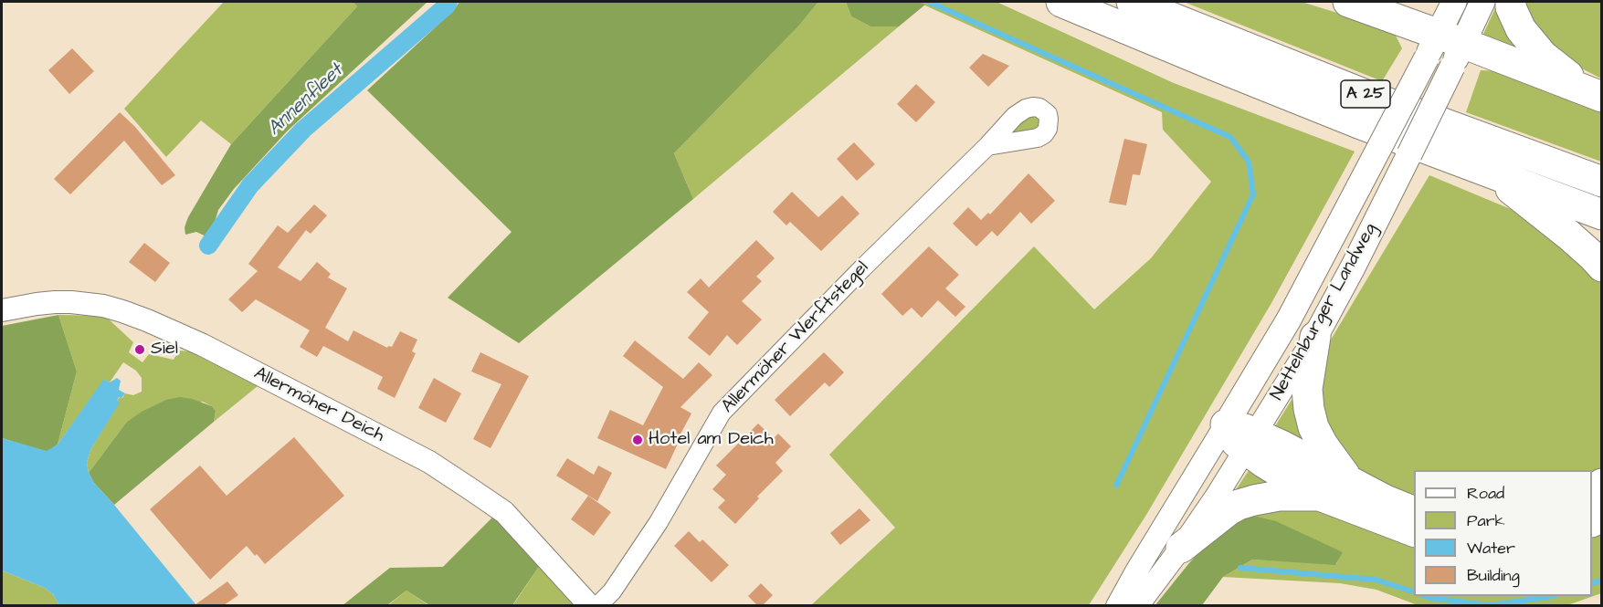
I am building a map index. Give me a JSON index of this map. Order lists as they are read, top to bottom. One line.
{"streets":{"highway":["A 25"],"main road":["Nettelnburger Landweg"],"street":["Allermöher Werftstegel","Allermöher Deich"]},"water":["Annenfleet"],"places":["Siel","Hotel am Deich"],"legend":["Road","Park","Water","Building"]}
